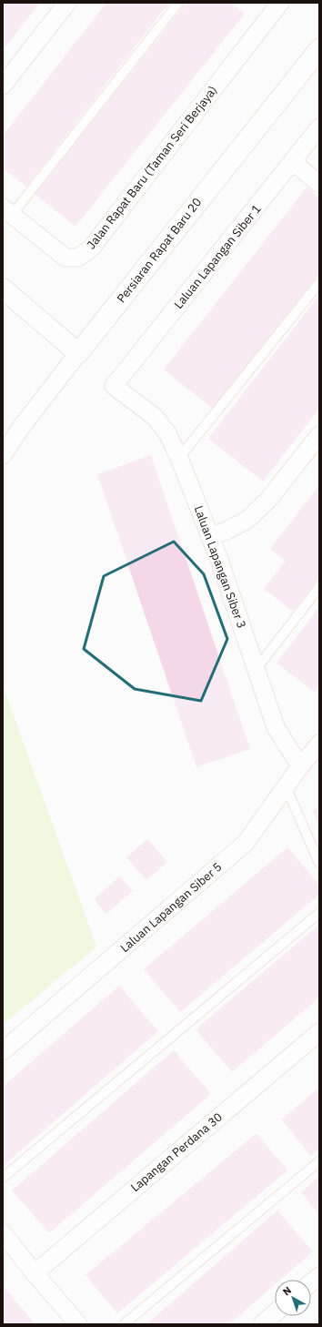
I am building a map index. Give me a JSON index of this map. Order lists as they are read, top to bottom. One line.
{"streets":{"street":["Jalan Rapat Baru (Taman Seri Berjaya)","Persiaran Rapat Baru 20","Laluan Lapangan Siber 1","Laluan Lapangan Siber 3","Laluan Lapangan Siber 5","Lapangan Perdana 30"]},"crossings":[["Laluan Lapangan Siber 1","Laluan Lapangan Siber 3"],["Laluan Lapangan Siber 3","Laluan Lapangan Siber 5"]],"north":"top left"}
